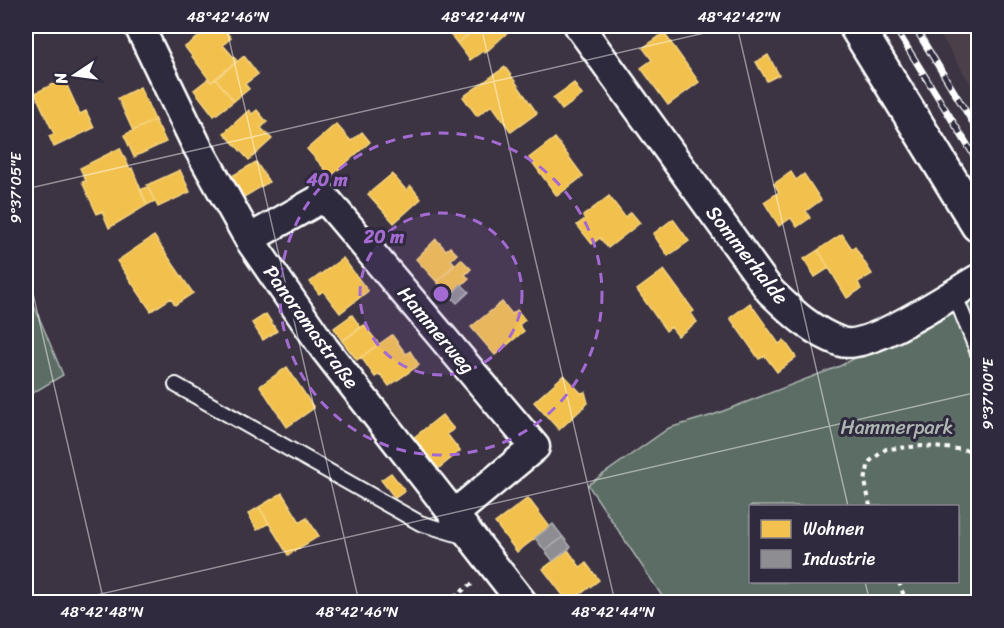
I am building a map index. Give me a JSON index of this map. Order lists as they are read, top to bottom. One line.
{"streets":{"street":["Sommerhalde","Panoramastraße","Hammerweg"]},"crossings":[["Panoramastraße","Hammerweg"]],"parks":["Hammerpark"],"legend":["Wohnen","Industrie"],"north":"left","coordinates":["48°42'46\"N","48°42'44\"N","48°42'42\"N","9°37'05\"E","9°37'00\"E","48°42'48\"N"],"rings":["40 m","20 m"]}
